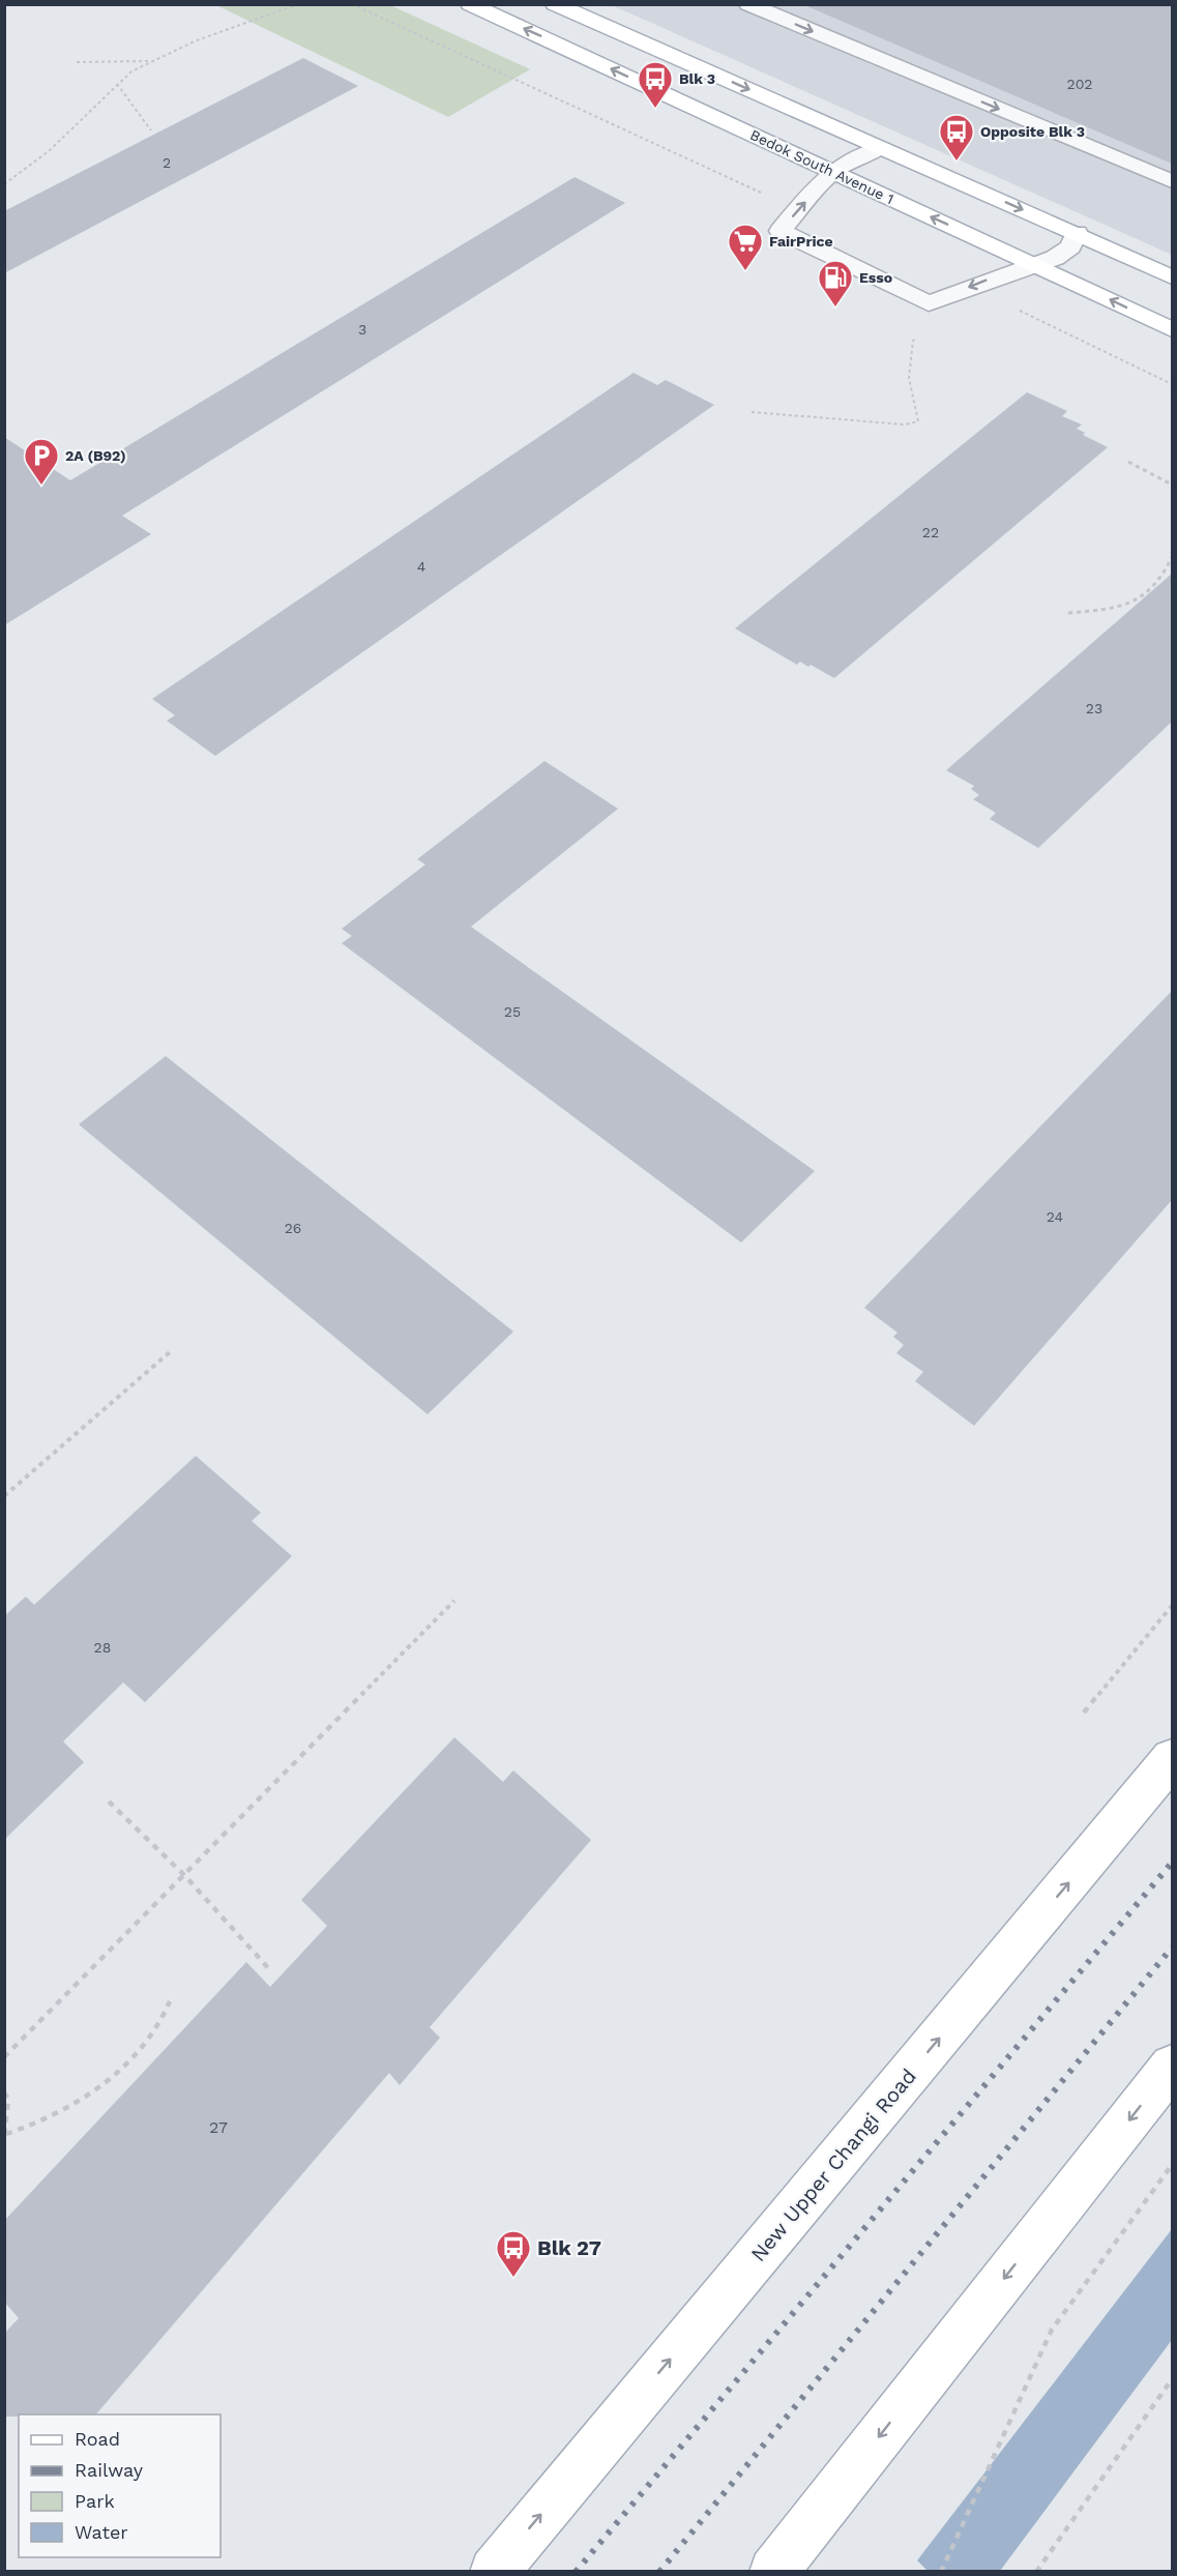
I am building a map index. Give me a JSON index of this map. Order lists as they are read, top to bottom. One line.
{"streets":{"main road":["Bedok South Avenue 1","New Upper Changi Road"]},"places":{"bus stop":["Blk 3","Opposite Blk 3","Blk 27"],"supermarket":["FairPrice"],"fuel station":["Esso"],"parking":["2A (B92)"]},"house_numbers":["202","2","3","22","4","23","25","24","26","28","27"],"legend":["Road","Railway","Park","Water"]}
